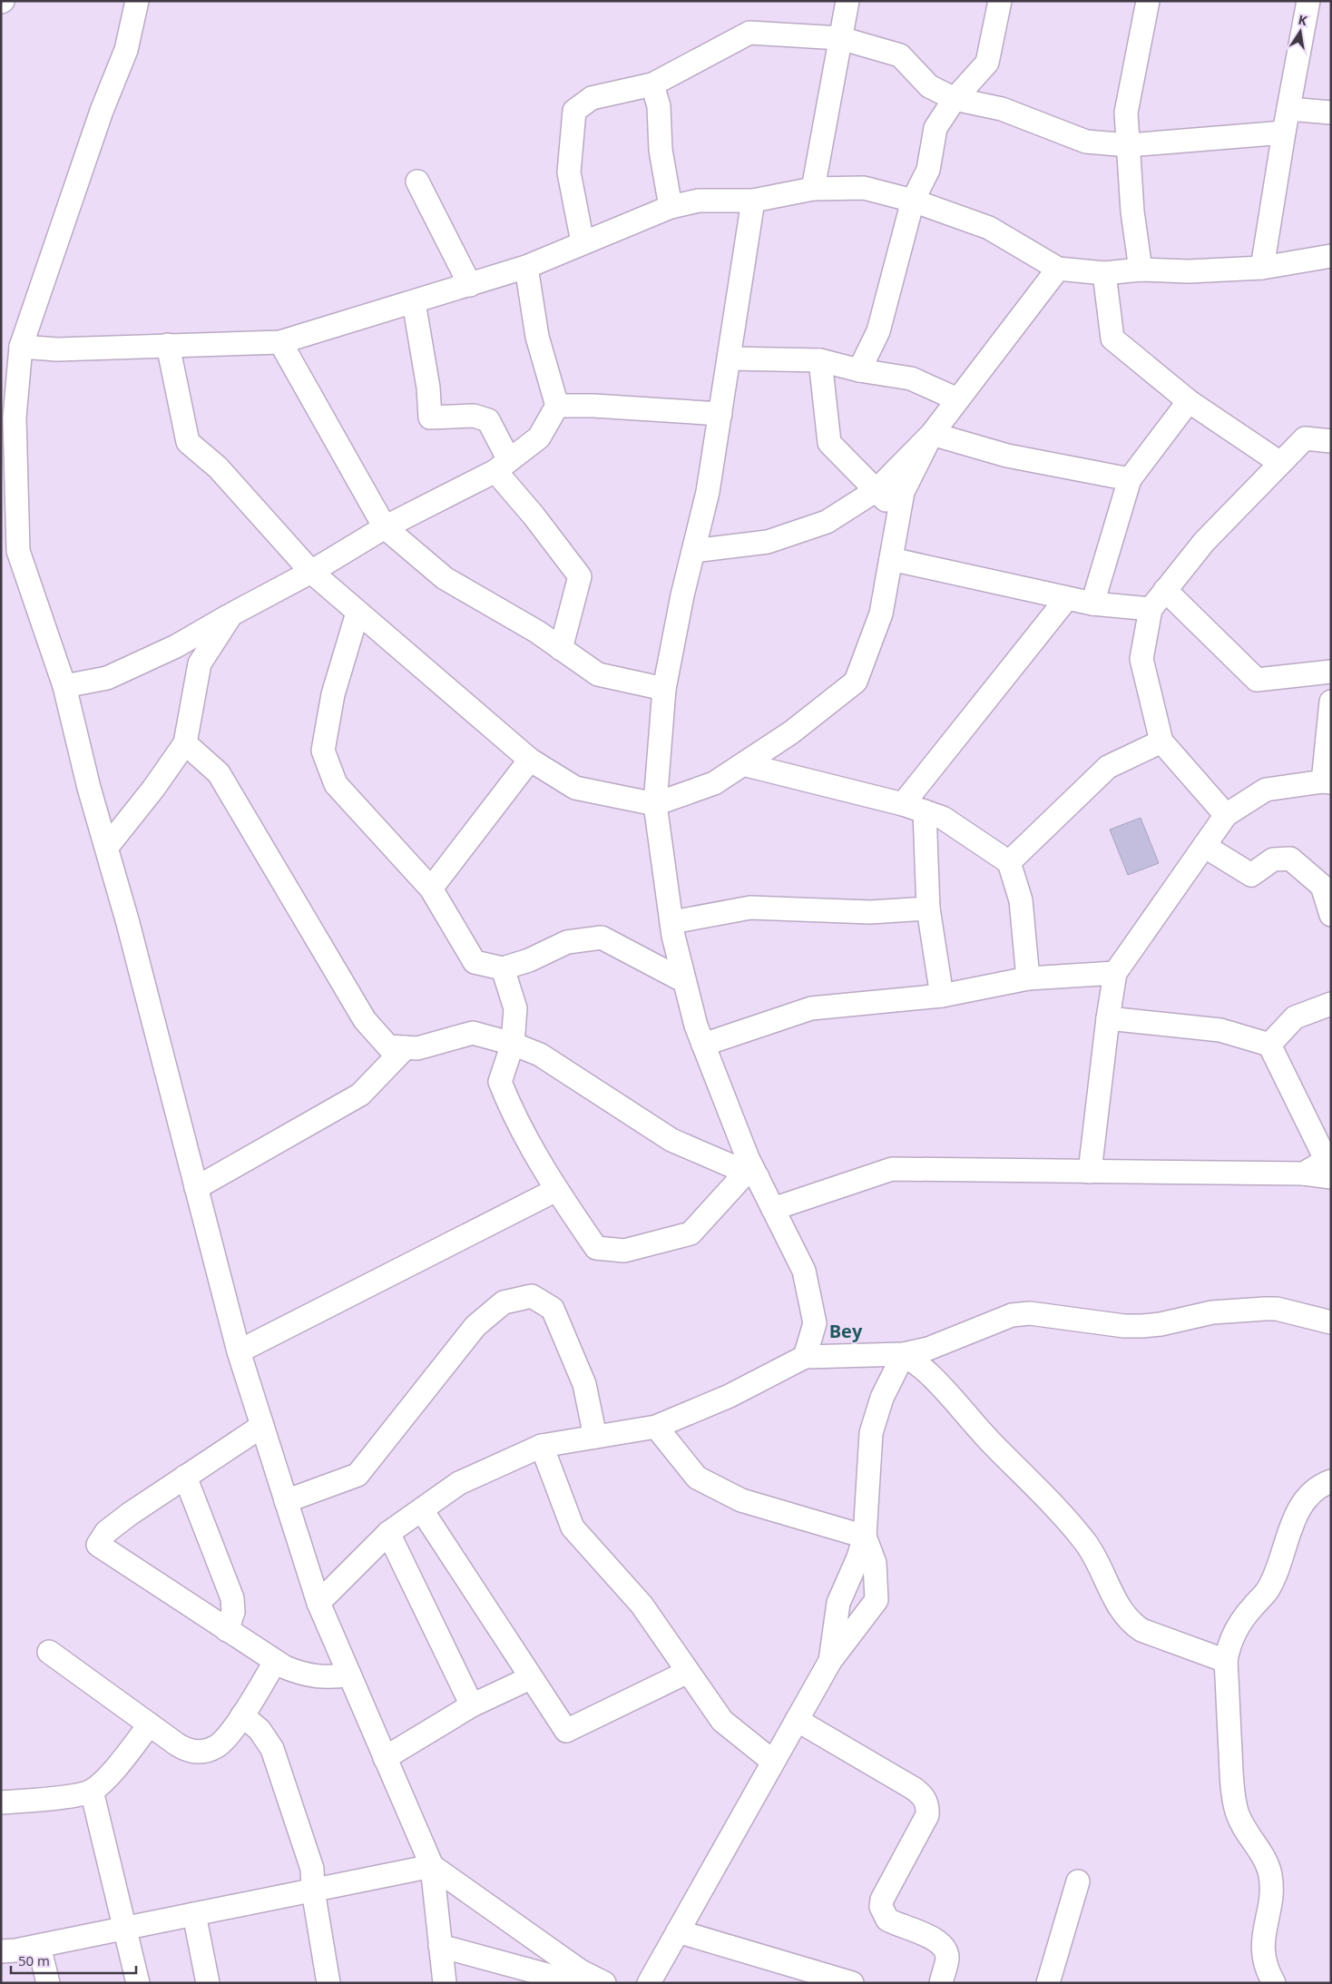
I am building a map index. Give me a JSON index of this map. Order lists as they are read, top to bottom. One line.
{"districts":["Bey"],"scale_bar":"50 m","north":"top"}
